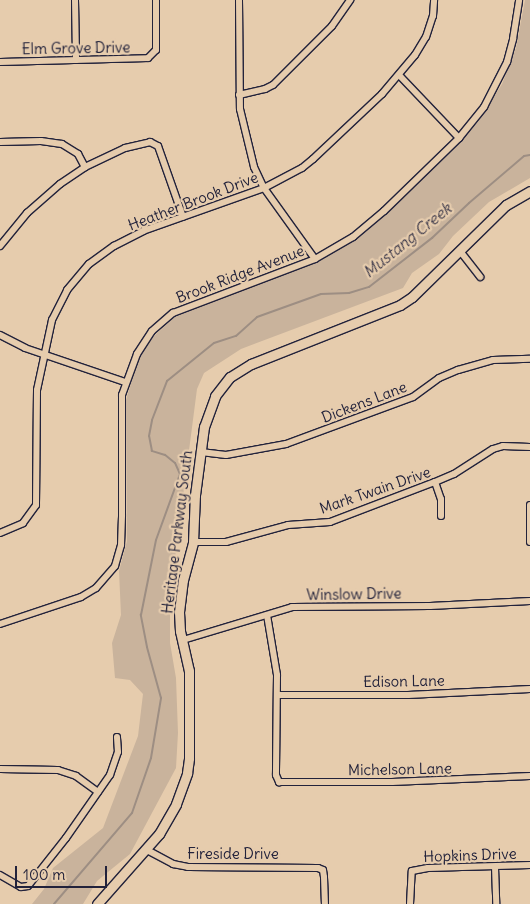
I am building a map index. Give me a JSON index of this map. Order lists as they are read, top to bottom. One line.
{"streets":{"street":["Elm Grove Drive","Heather Brook Drive","Brook Ridge Avenue","Dickens Lane","Mark Twain Drive","Heritage Parkway South","Winslow Drive","Edison Lane","Michelson Lane","Fireside Drive","Hopkins Drive"]},"crossings":[["Dickens Lane","Heritage Parkway South"],["Mark Twain Drive","Heritage Parkway South"],["Heritage Parkway South","Winslow Drive"],["Heritage Parkway South","Fireside Drive"],["Edison Lane","Michelson Lane"]],"water":["Mustang Creek"],"scale_bar":"100 m"}
